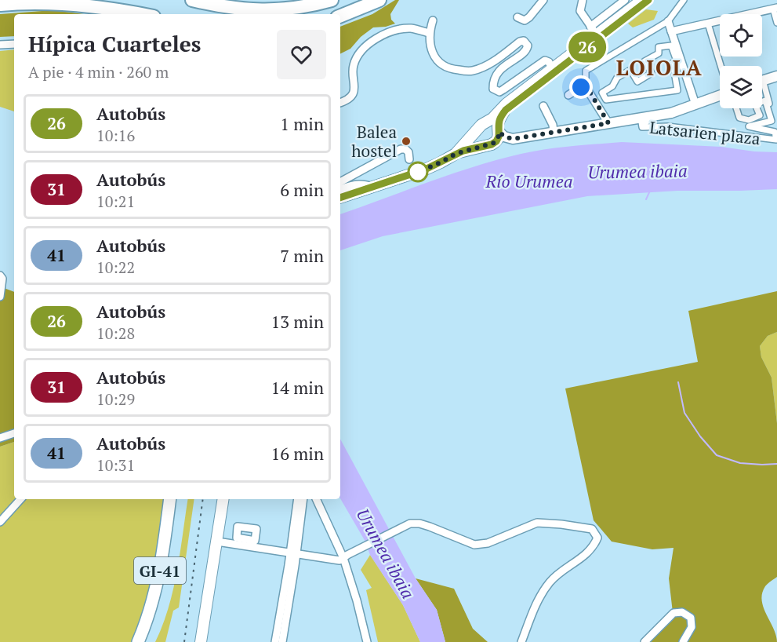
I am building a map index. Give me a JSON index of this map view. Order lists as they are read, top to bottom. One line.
{"streets":{"main road":["GI-41"],"street":["Latsarien plaza"]},"districts":["LOIOLA"],"water":["Urumea ibaia","Río Urumea"],"places":["Balea hostel"],"lines":["bus line 26"],"page":{"on_map":"26","heading":["Hípica Cuarteles","A pie · 4 min · 260 m"],"list":[{"mark":"26","name":"Autobús","note":"10:16","value":"1 min"},{"mark":"31","name":"Autobús","note":"10:21","value":"6 min"},{"mark":"41","name":"Autobús","note":"10:22","value":"7 min"},{"mark":"26","name":"Autobús","note":"10:28","value":"13 min"},{"mark":"31","name":"Autobús","note":"10:29","value":"14 min"},{"mark":"41","name":"Autobús","note":"10:31","value":"16 min"}]}}
